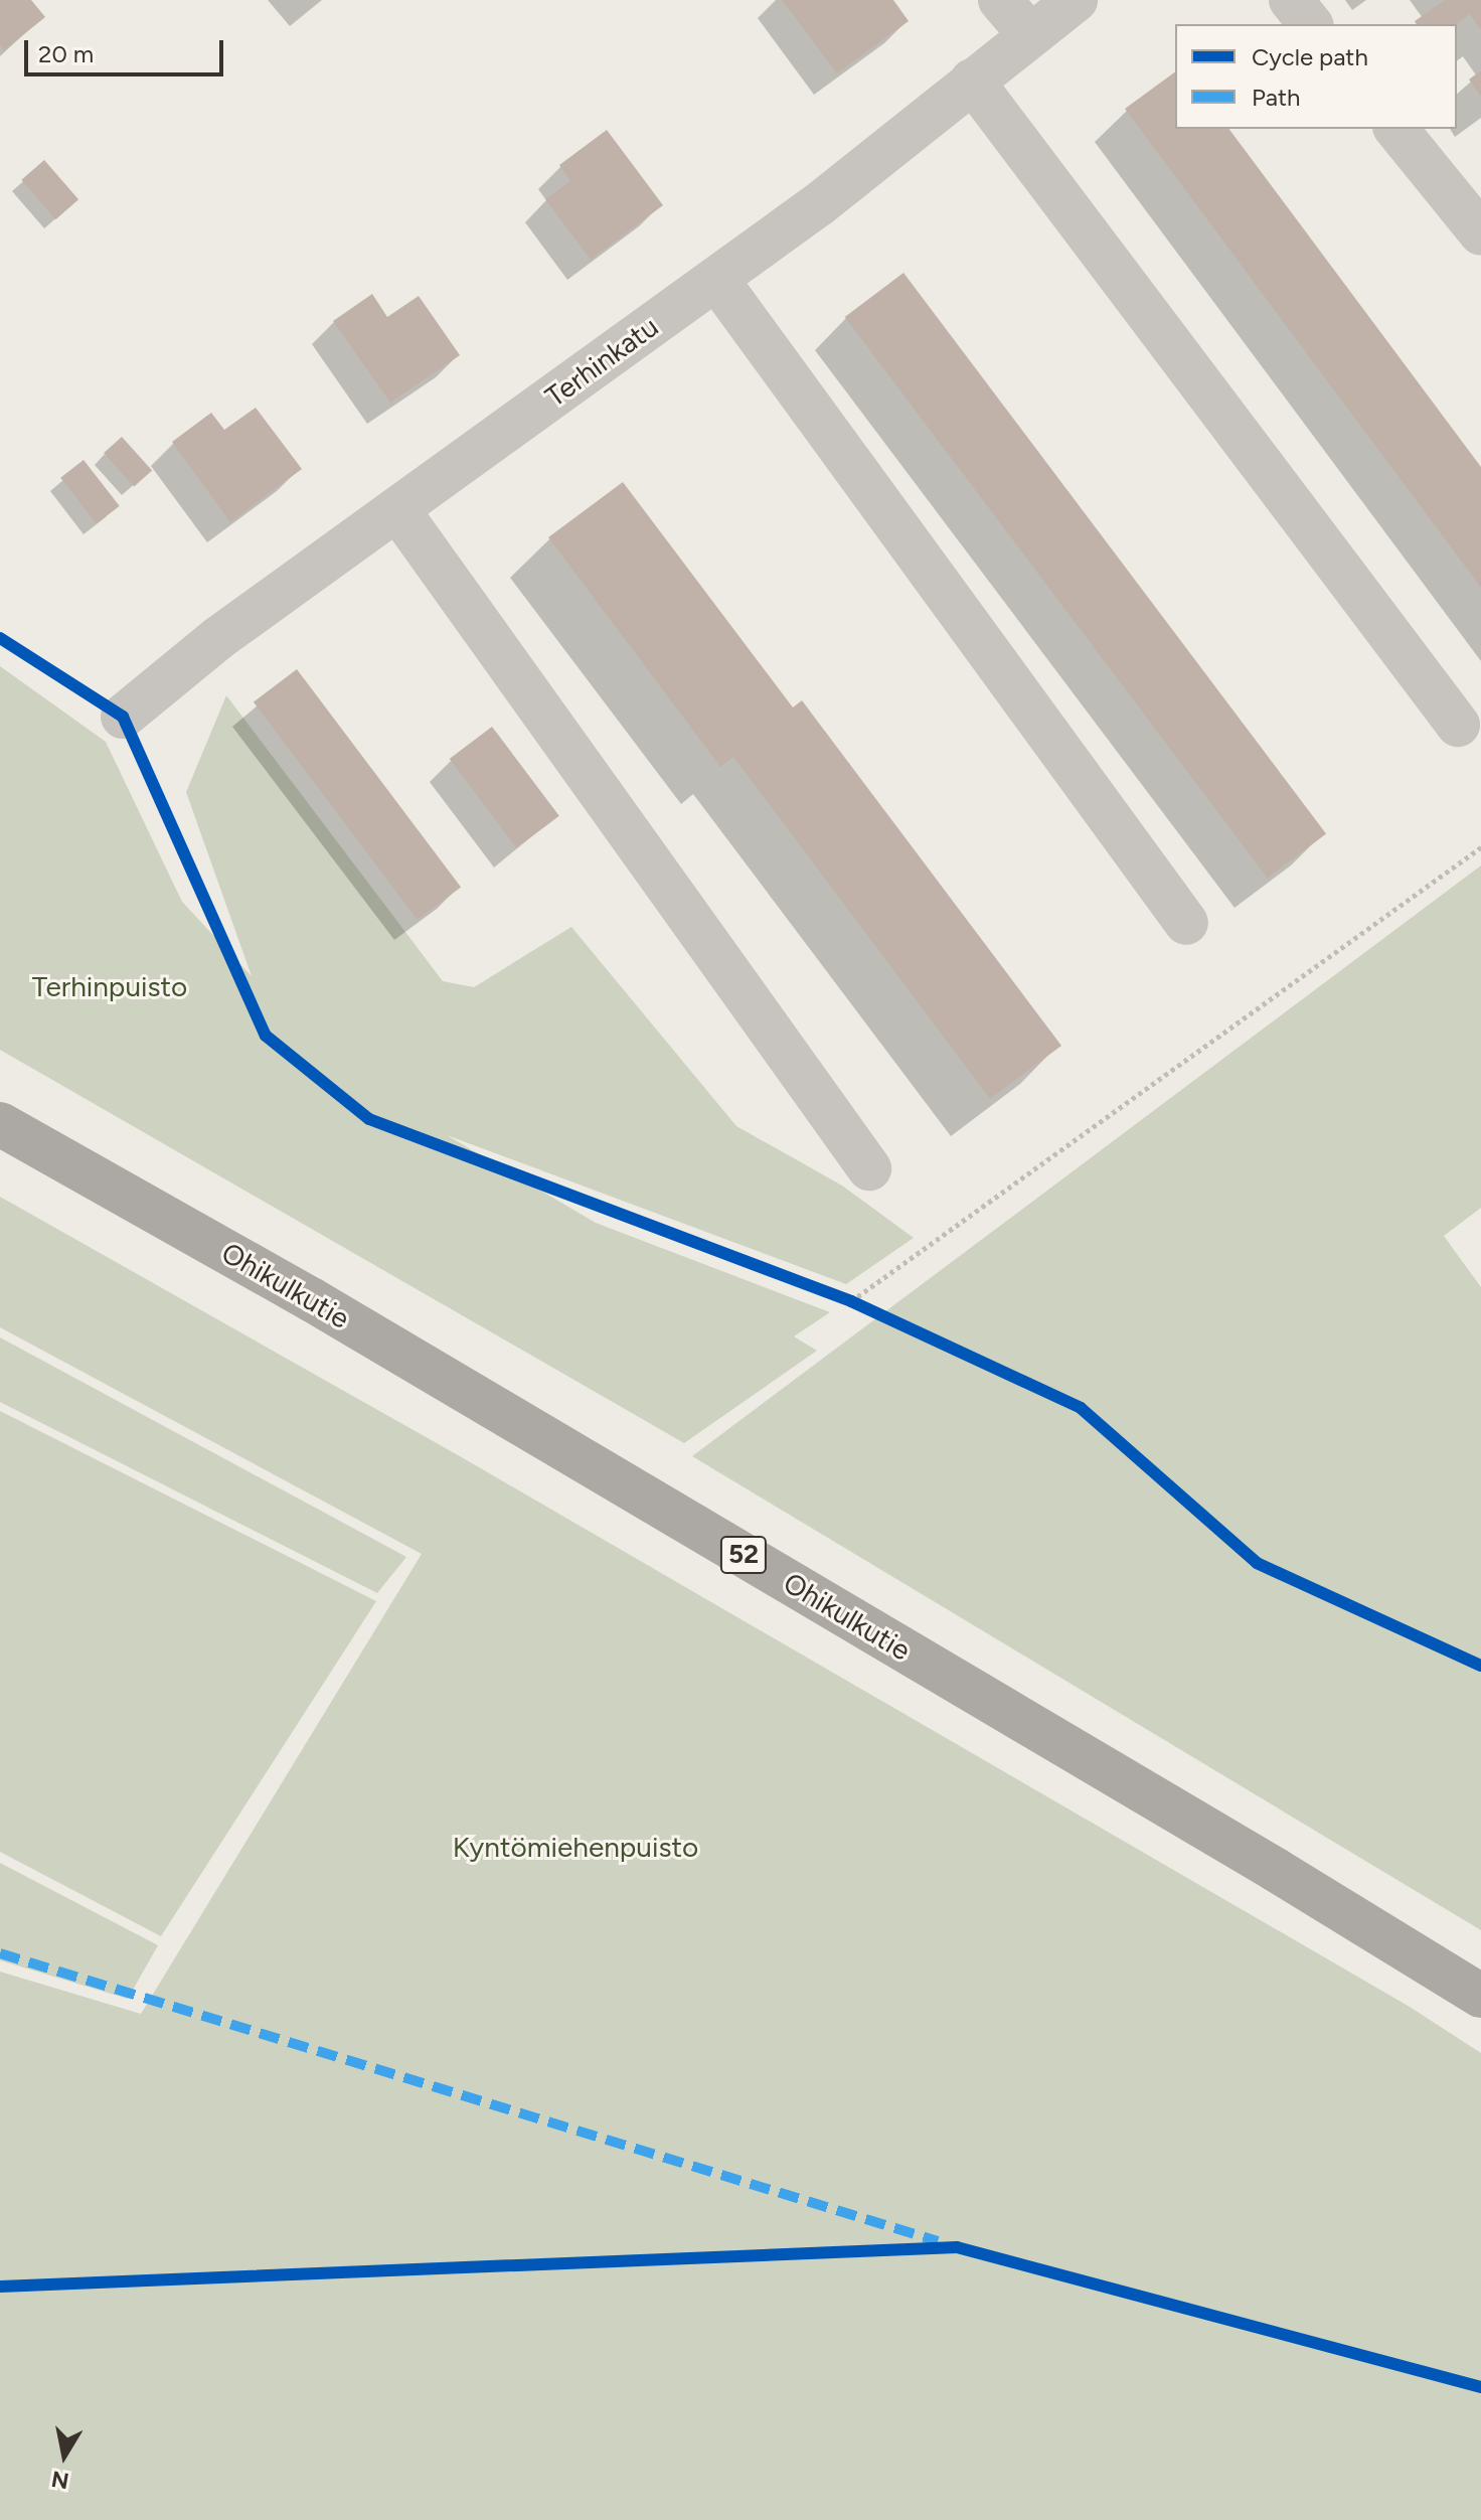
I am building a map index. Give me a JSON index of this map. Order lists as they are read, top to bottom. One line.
{"streets":{"main road":["Ohikulkutie","52"],"street":["Terhinkatu"]},"parks":["Terhinpuisto","Kyntömiehenpuisto"],"legend":["Cycle path","Path"],"scale_bar":"20 m","north":"bottom"}
